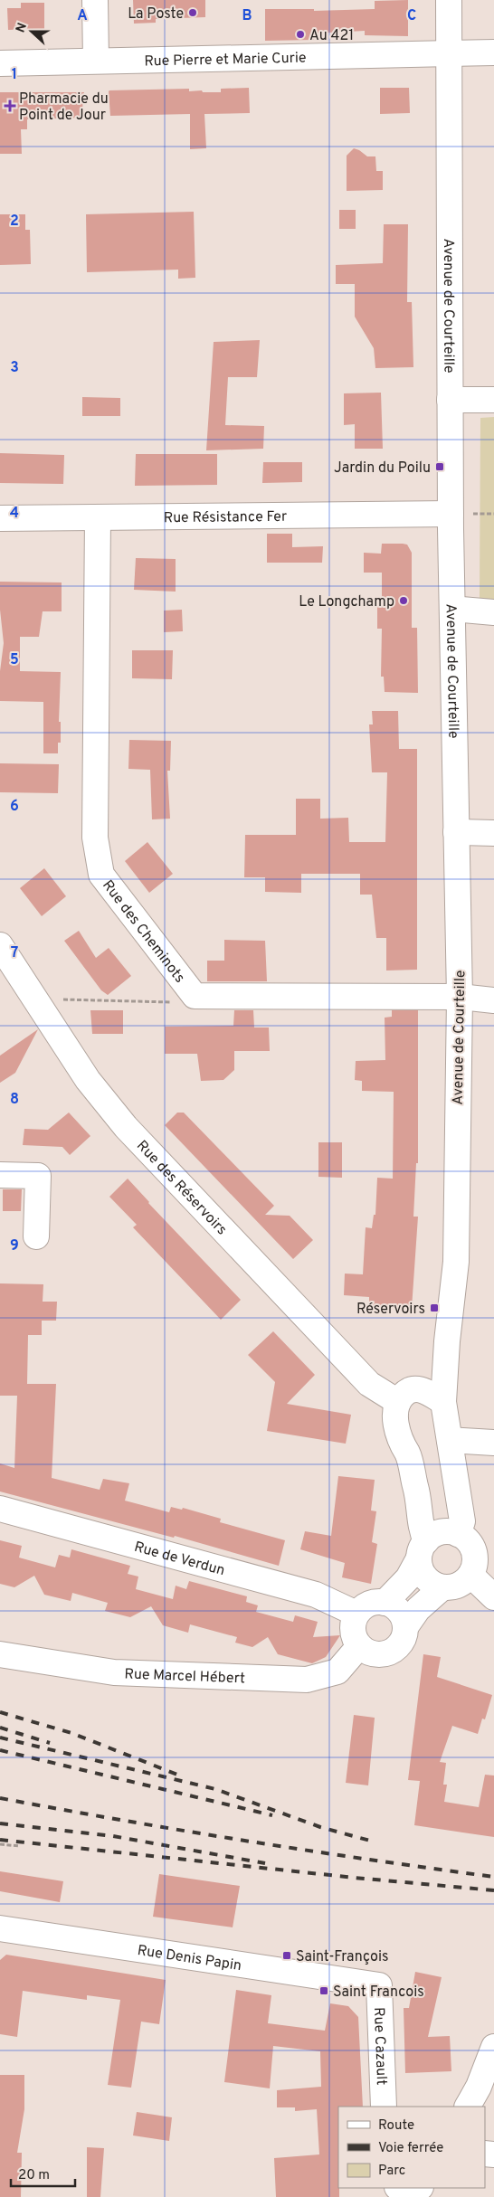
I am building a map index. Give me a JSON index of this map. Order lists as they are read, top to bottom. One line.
{"streets":{"street":["Rue Pierre et Marie Curie","Avenue de Courteille","Rue Résistance Fer","Rue des Cheminots","Rue des Réservoirs","Rue de Verdun","Rue Marcel Hébert","Rue Denis Papin","Rue Cazault"]},"crossings":[["Rue Pierre et Marie Curie","Avenue de Courteille"],["Avenue de Courteille","Rue Résistance Fer"],["Avenue de Courteille","Rue des Cheminots"],["Avenue de Courteille","Rue des Réservoirs"],["Rue Résistance Fer","Rue des Cheminots"],["Rue de Verdun","Rue Marcel Hébert"],["Rue Denis Papin","Rue Cazault"]],"places":{"other":["La Poste","Au 421","Le Longchamp"],"health":["Pharmacie du Point de Jour"],"transit":["Jardin du Poilu","Réservoirs","Saint-François","Saint Francois"]},"legend":["Route","Voie ferrée","Parc"],"scale_bar":"20 m","north":"left","grid":{"columns":["A","B","C"],"rows":["1","2","3","4","5","6","7","8","9"]}}
